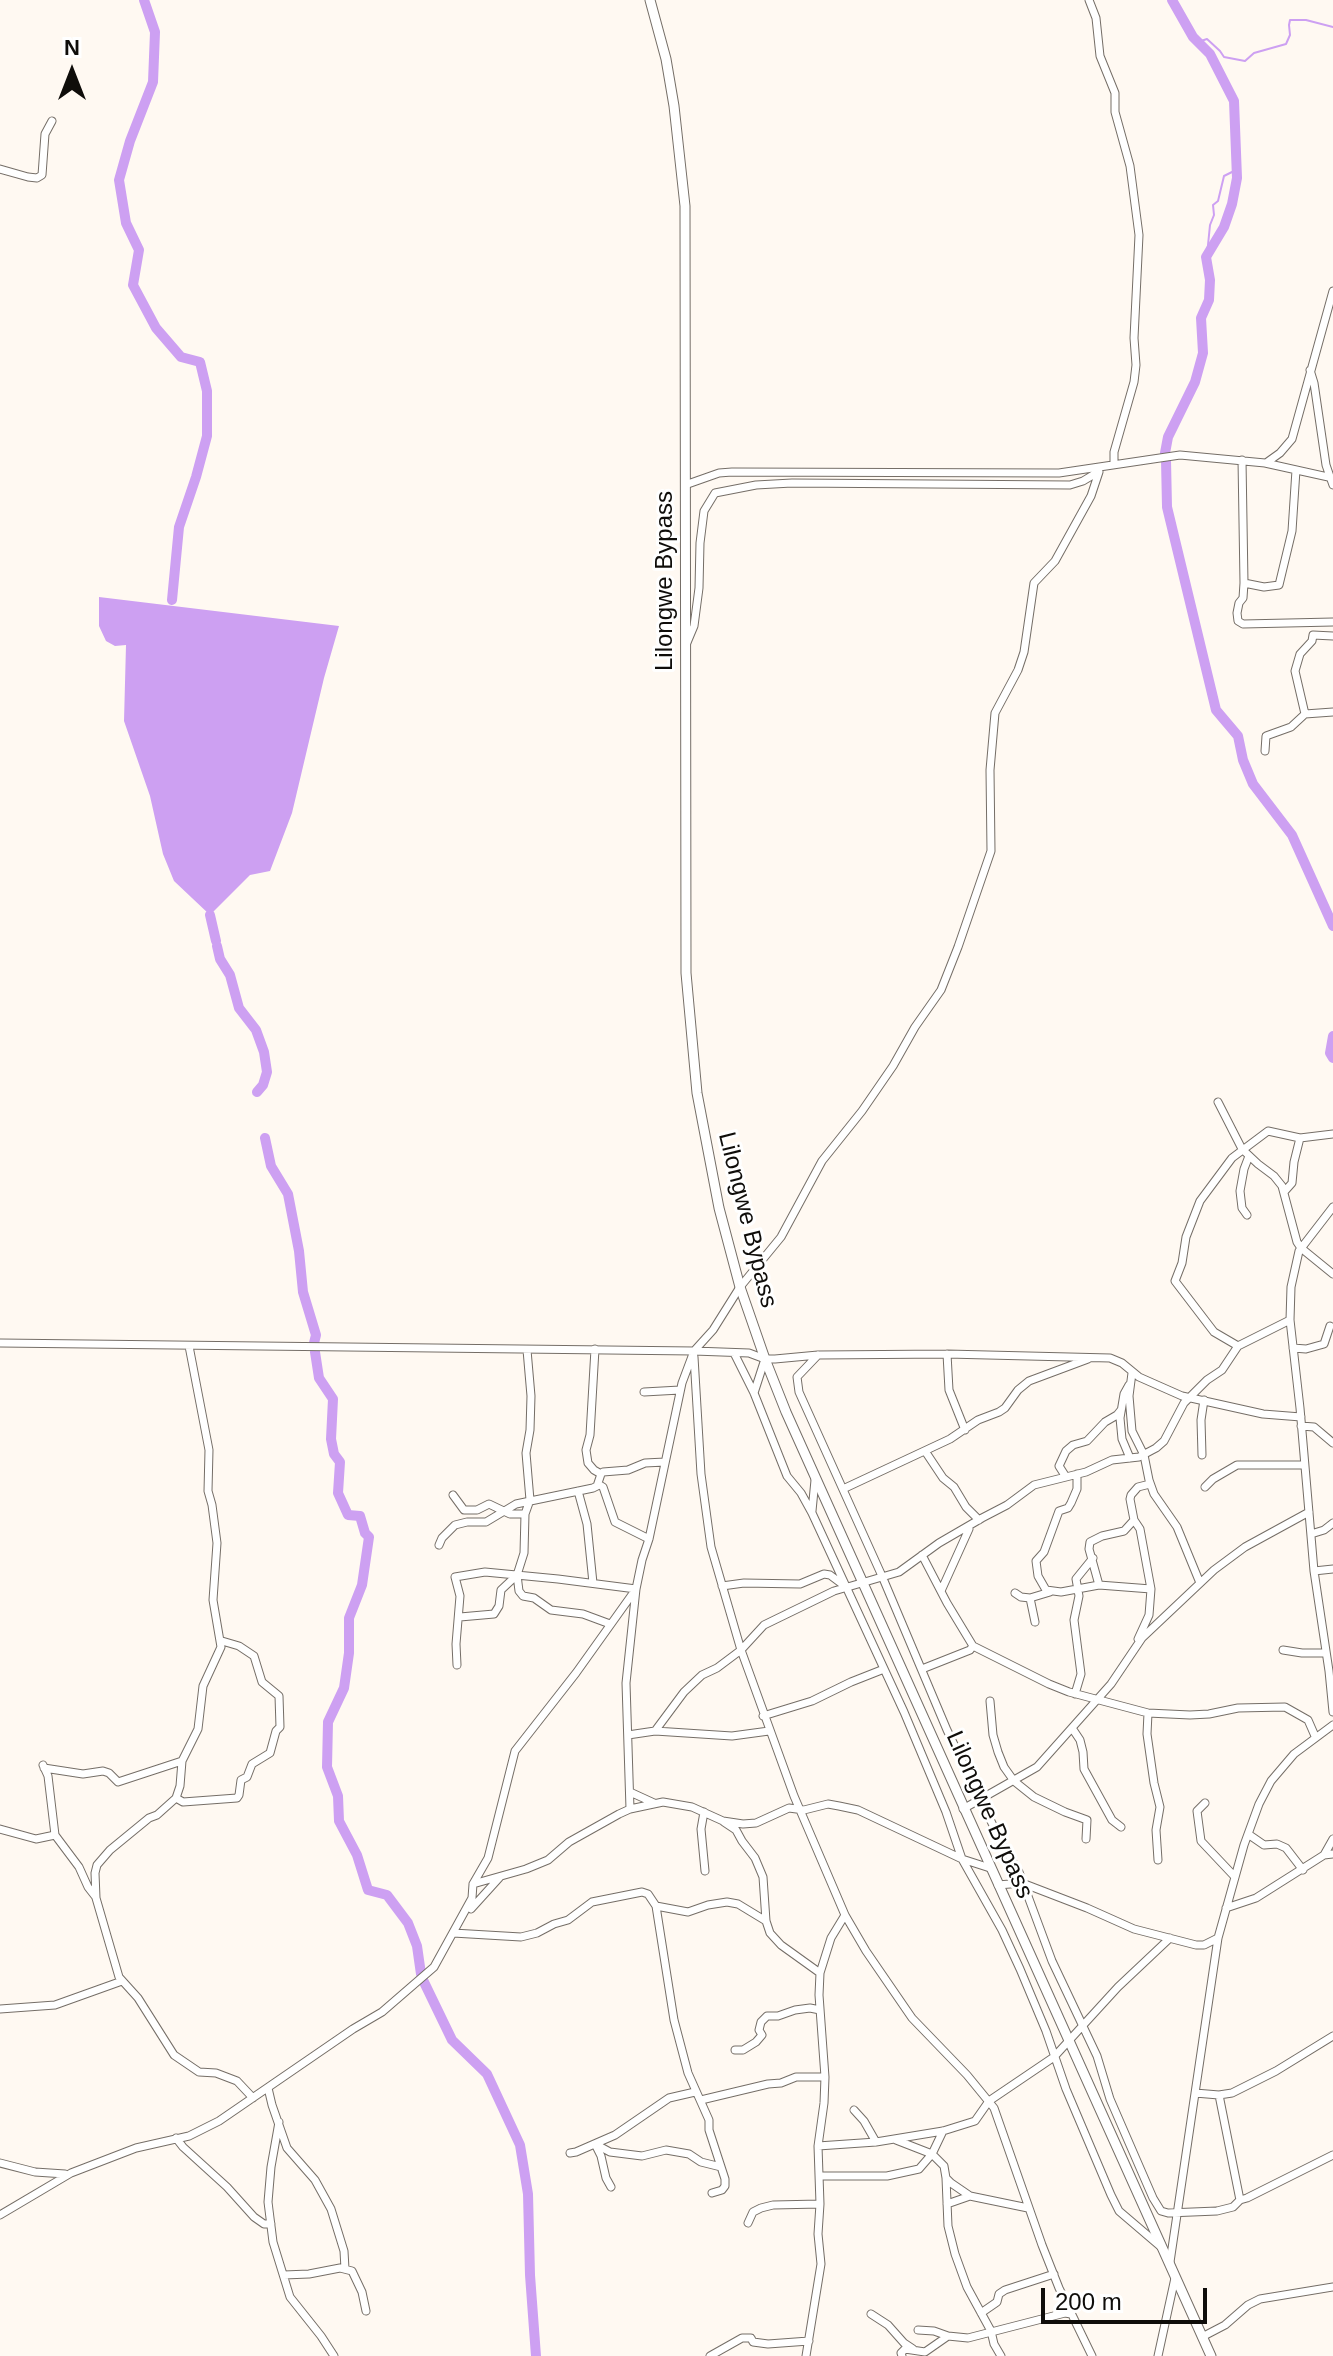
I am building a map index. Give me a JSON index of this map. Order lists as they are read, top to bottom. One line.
{"streets":{"main road":["Lilongwe Bypass"]},"scale_bar":"200 m","north":"top"}
